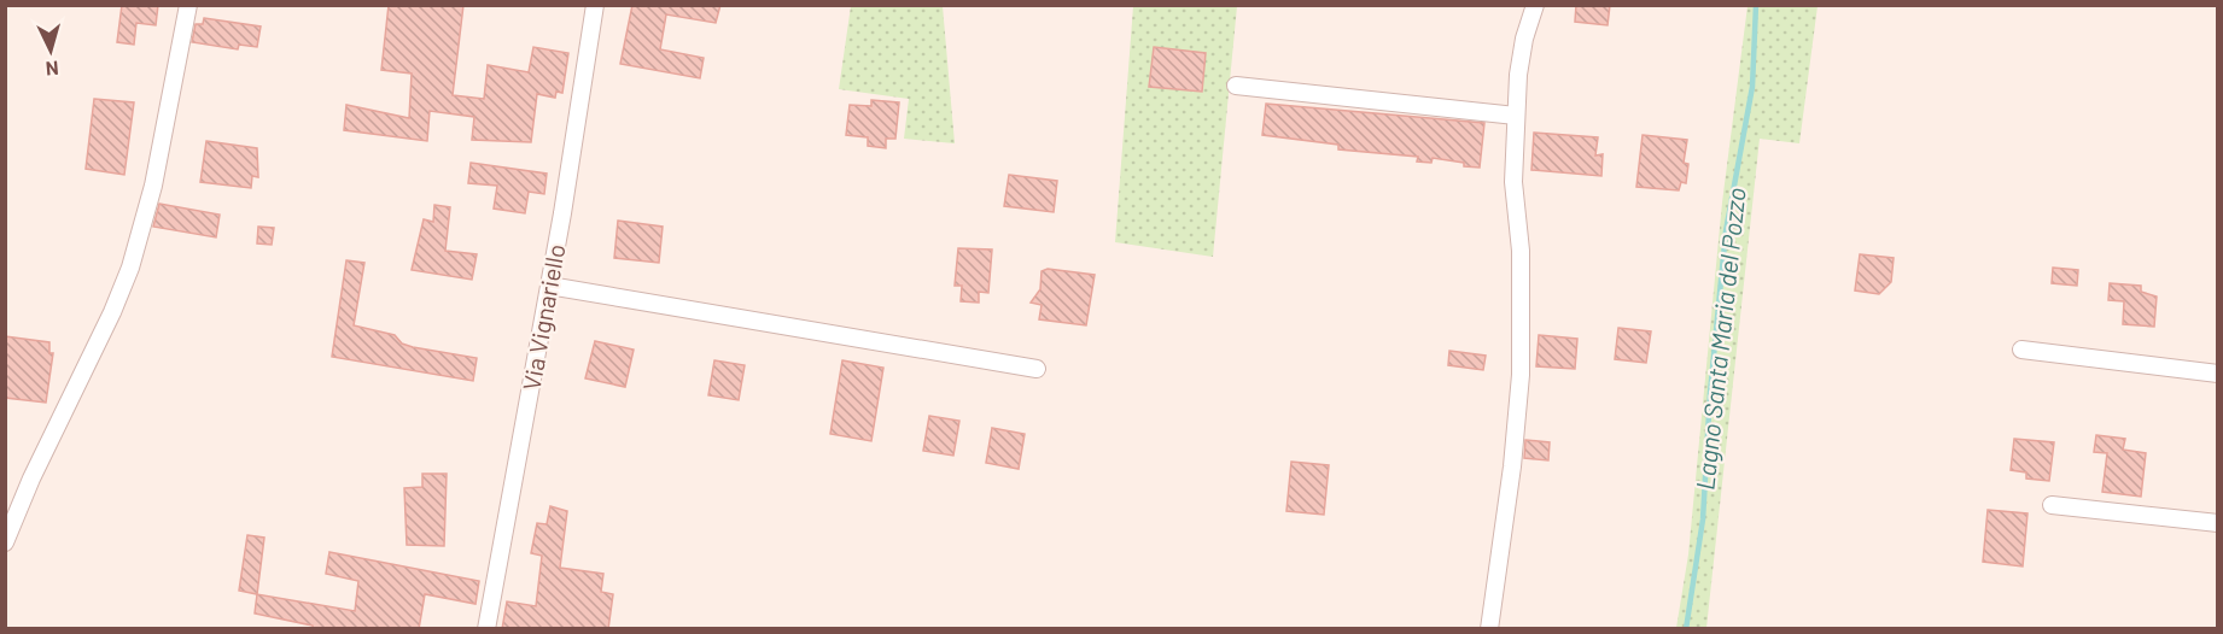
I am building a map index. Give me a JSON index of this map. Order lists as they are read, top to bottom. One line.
{"streets":{"street":["Via Vignariello"]},"water":["Lagno Santa Maria del Pozzo"],"north":"bottom"}
